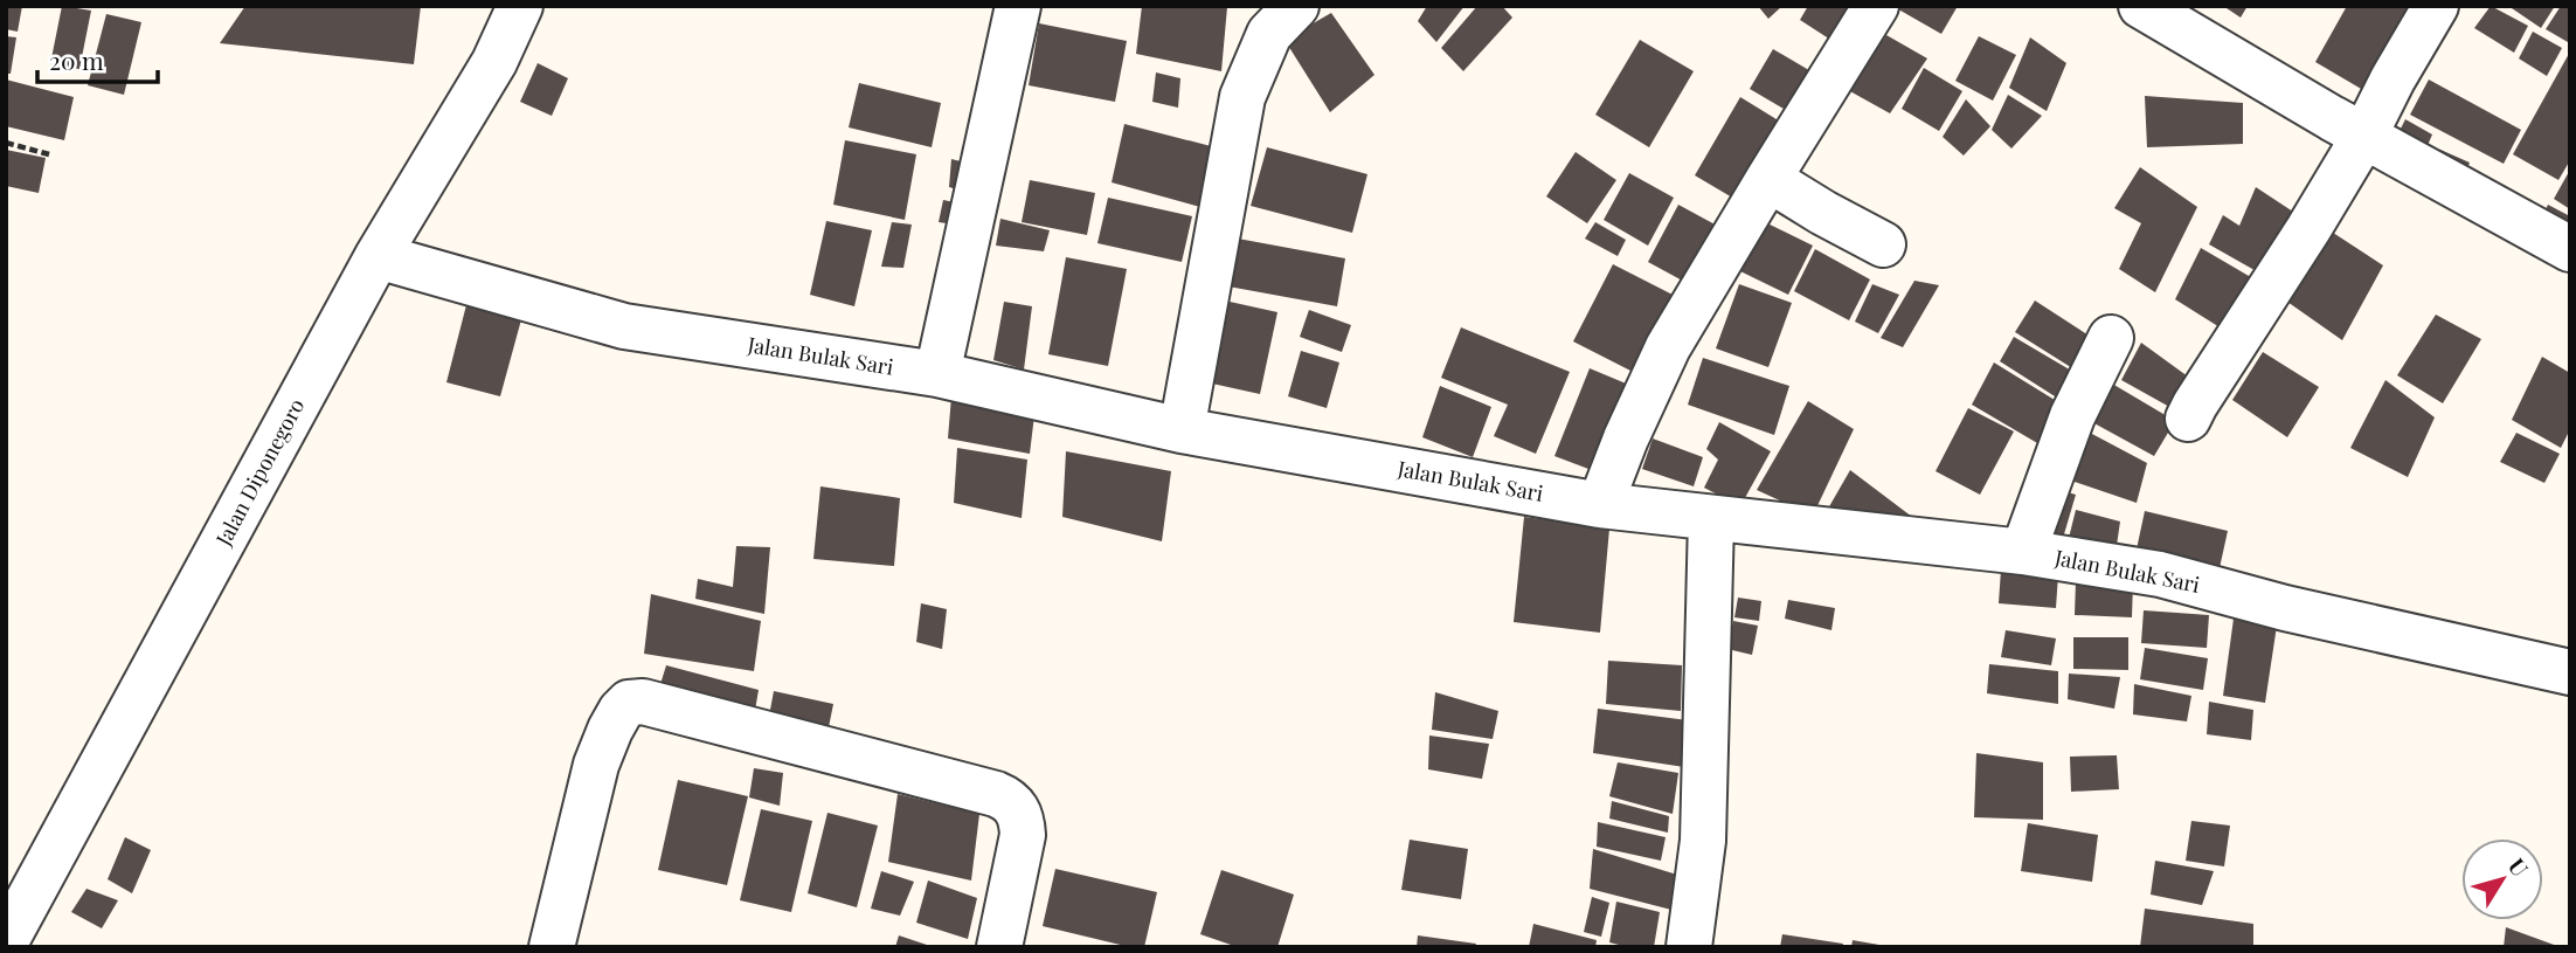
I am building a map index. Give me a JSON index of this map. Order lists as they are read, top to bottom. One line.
{"streets":{"street":["Jalan Bulak Sari","Jalan Diponegoro"]},"crossings":[["Jalan Bulak Sari","Jalan Diponegoro"]],"scale_bar":"20 m","north":"top right"}
